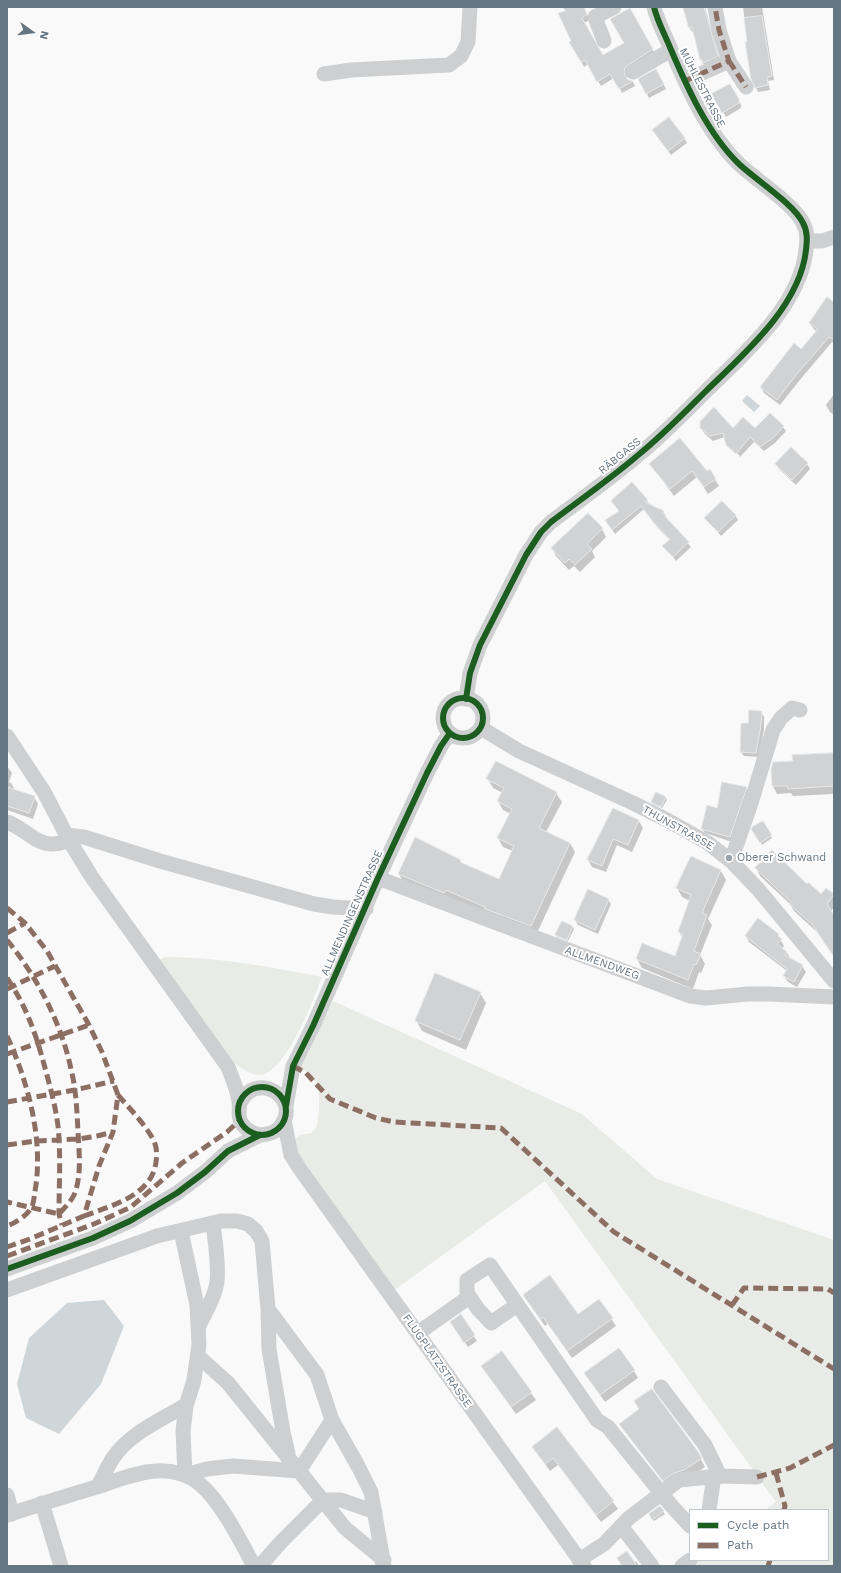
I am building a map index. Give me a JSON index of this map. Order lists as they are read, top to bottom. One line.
{"streets":{"street":["MÜHLESTRASSE","RÄBGASS","THUNSTRASSE","ALLMENDINGENSTRASSE","ALLMENDWEG","FLUGPLATZSTRASSE"]},"crossings":[["MÜHLESTRASSE","RÄBGASS"],["RÄBGASS","THUNSTRASSE"],["RÄBGASS","ALLMENDINGENSTRASSE"],["THUNSTRASSE","ALLMENDINGENSTRASSE"],["ALLMENDINGENSTRASSE","ALLMENDWEG"],["ALLMENDINGENSTRASSE","FLUGPLATZSTRASSE"]],"places":["Oberer Schwand"],"legend":["Cycle path","Path"],"north":"right"}
